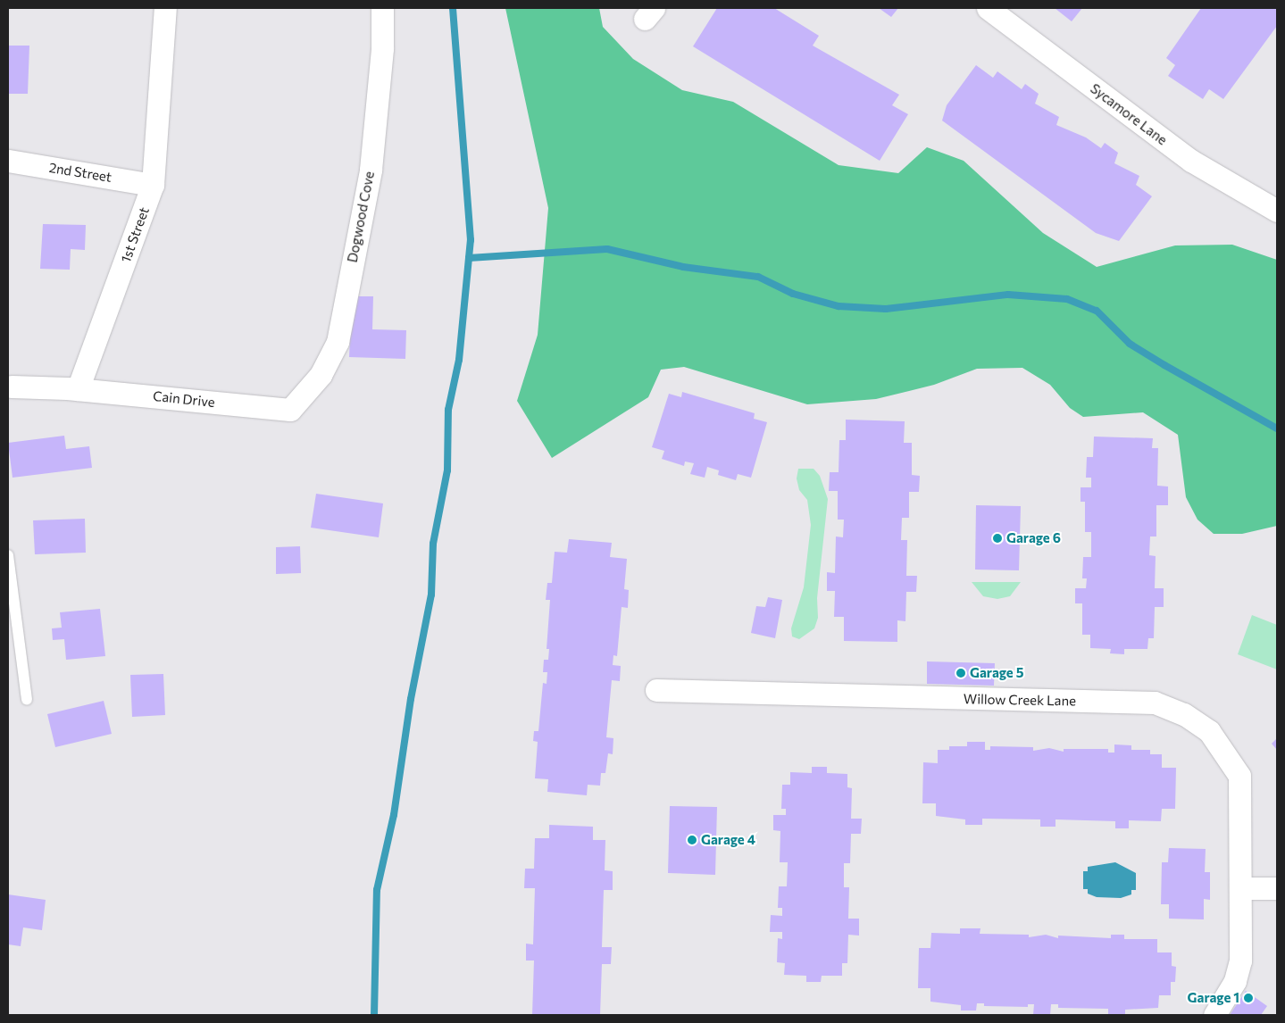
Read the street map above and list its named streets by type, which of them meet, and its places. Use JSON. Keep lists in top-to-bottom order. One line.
{"streets":{"street":["Sycamore Lane","2nd Street","Dogwood Cove","1st Street","Cain Drive","Willow Creek Lane"]},"crossings":[["2nd Street","1st Street"],["Dogwood Cove","Cain Drive"],["1st Street","Cain Drive"]],"places":["Garage 6","Garage 5","Garage 4","Garage 1"]}
